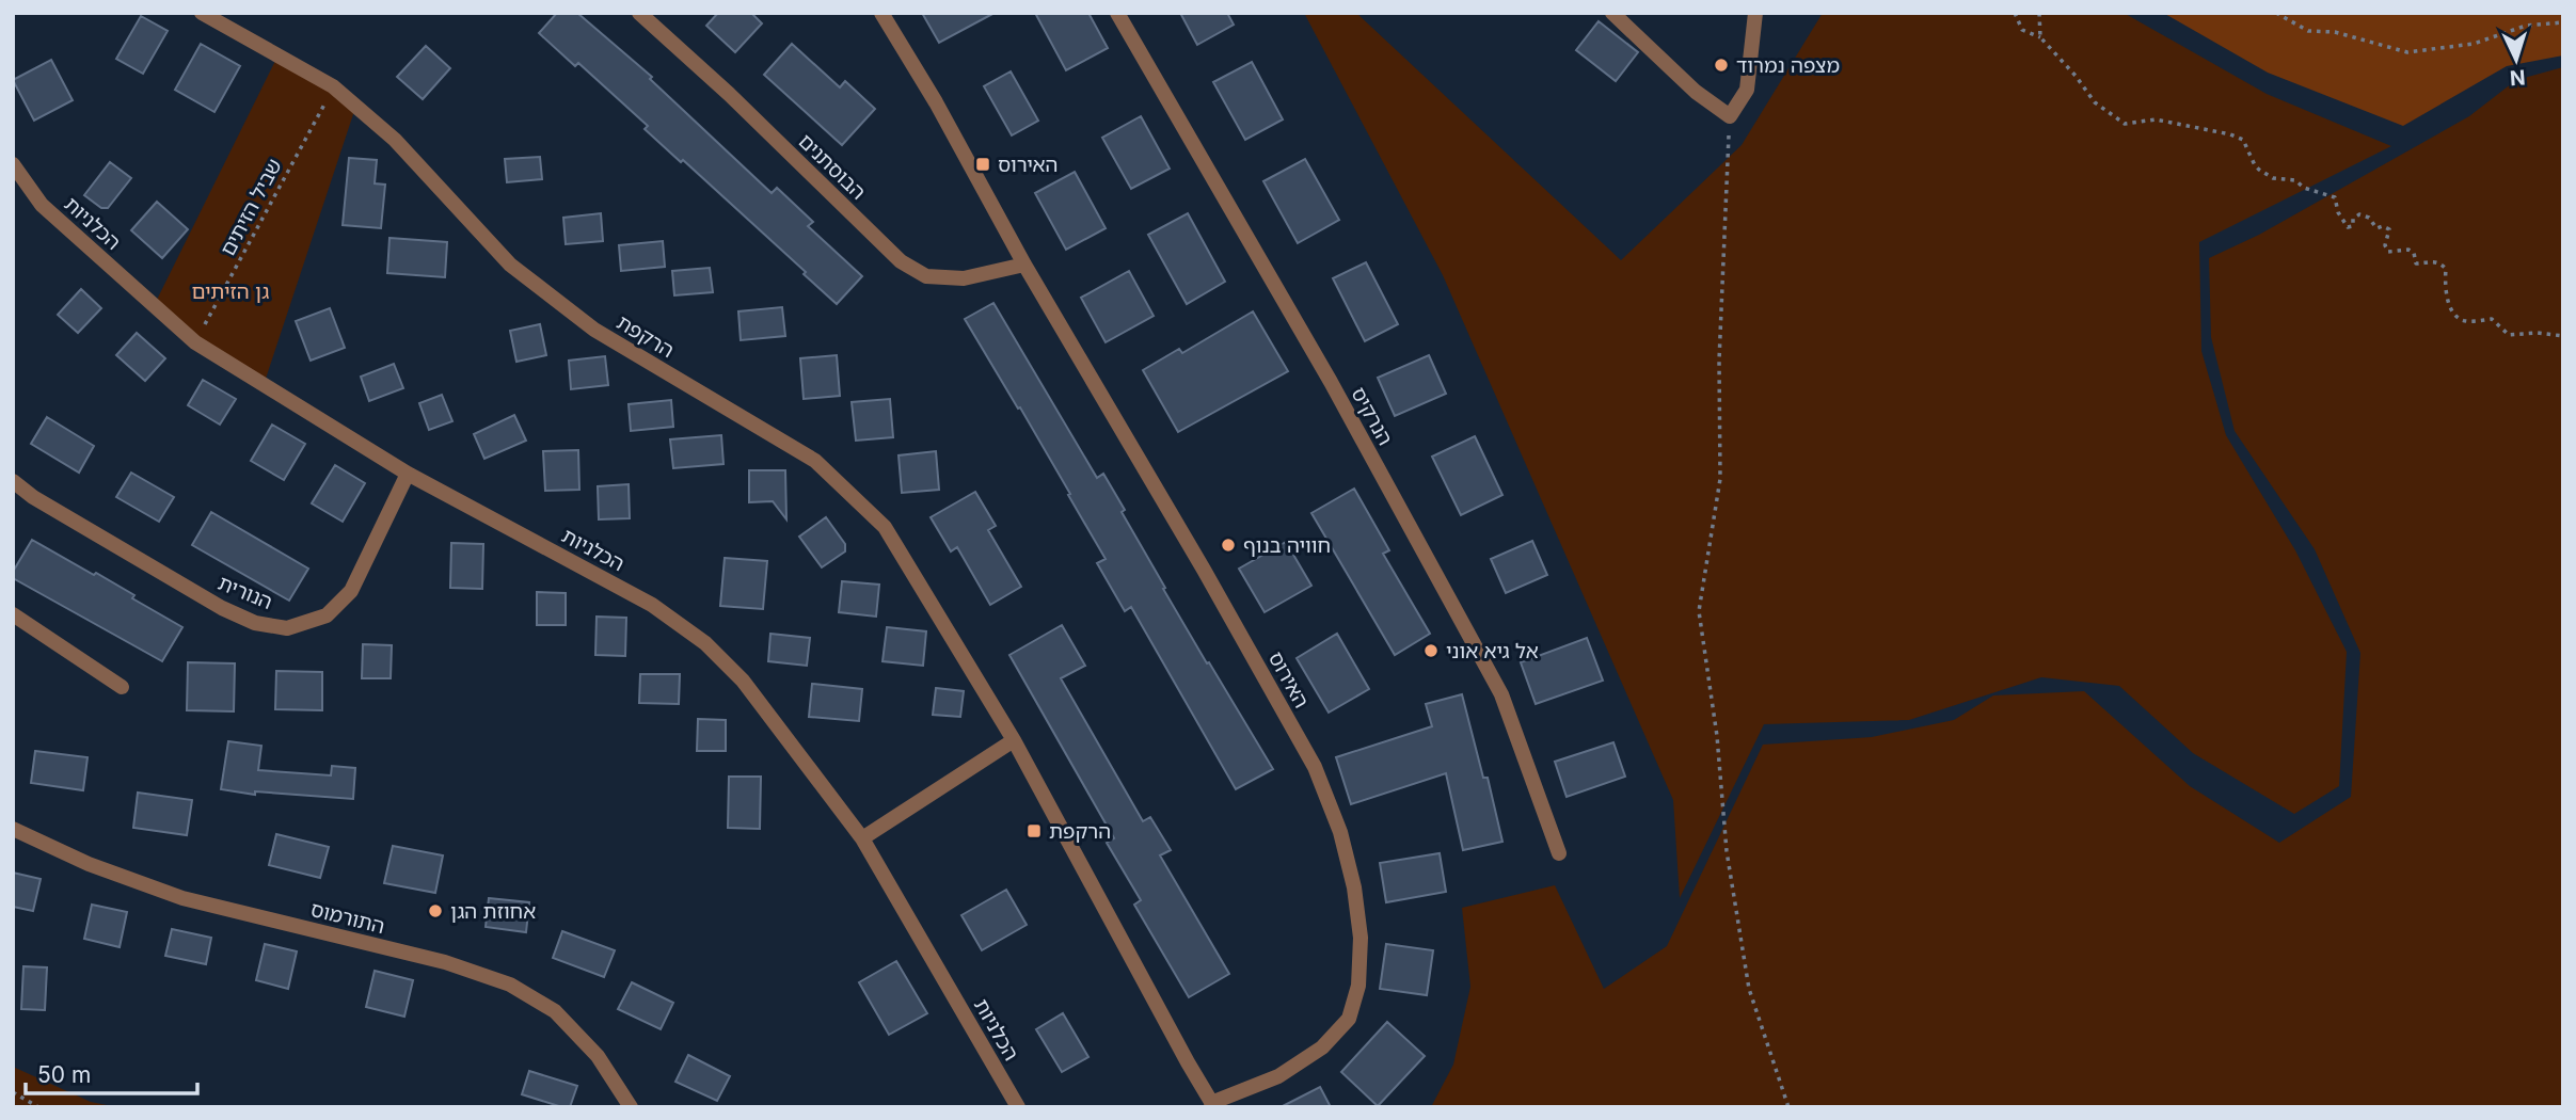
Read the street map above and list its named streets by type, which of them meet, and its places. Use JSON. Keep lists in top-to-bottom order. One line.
{"streets":{"street":["הבוסתנים","הכלניות","הרקפת","הנרקיס","הנורית","האירוס","התורמוס"],"path":["שביל הזיתים"]},"crossings":[["הבוסתנים","האירוס"],["שביל הזיתים","הכלניות"],["שביל הזיתים","הרקפת"],["הכלניות","הנורית"],["הרקפת","האירוס"]],"parks":["גן הזיתים"],"places":{"other":["מצפה נמרוד","חוויה בנוף","אל גיא אוני","אחוזת הגן"],"transit":["האירוס","הרקפת"]},"scale_bar":"50 m","north":"bottom"}
